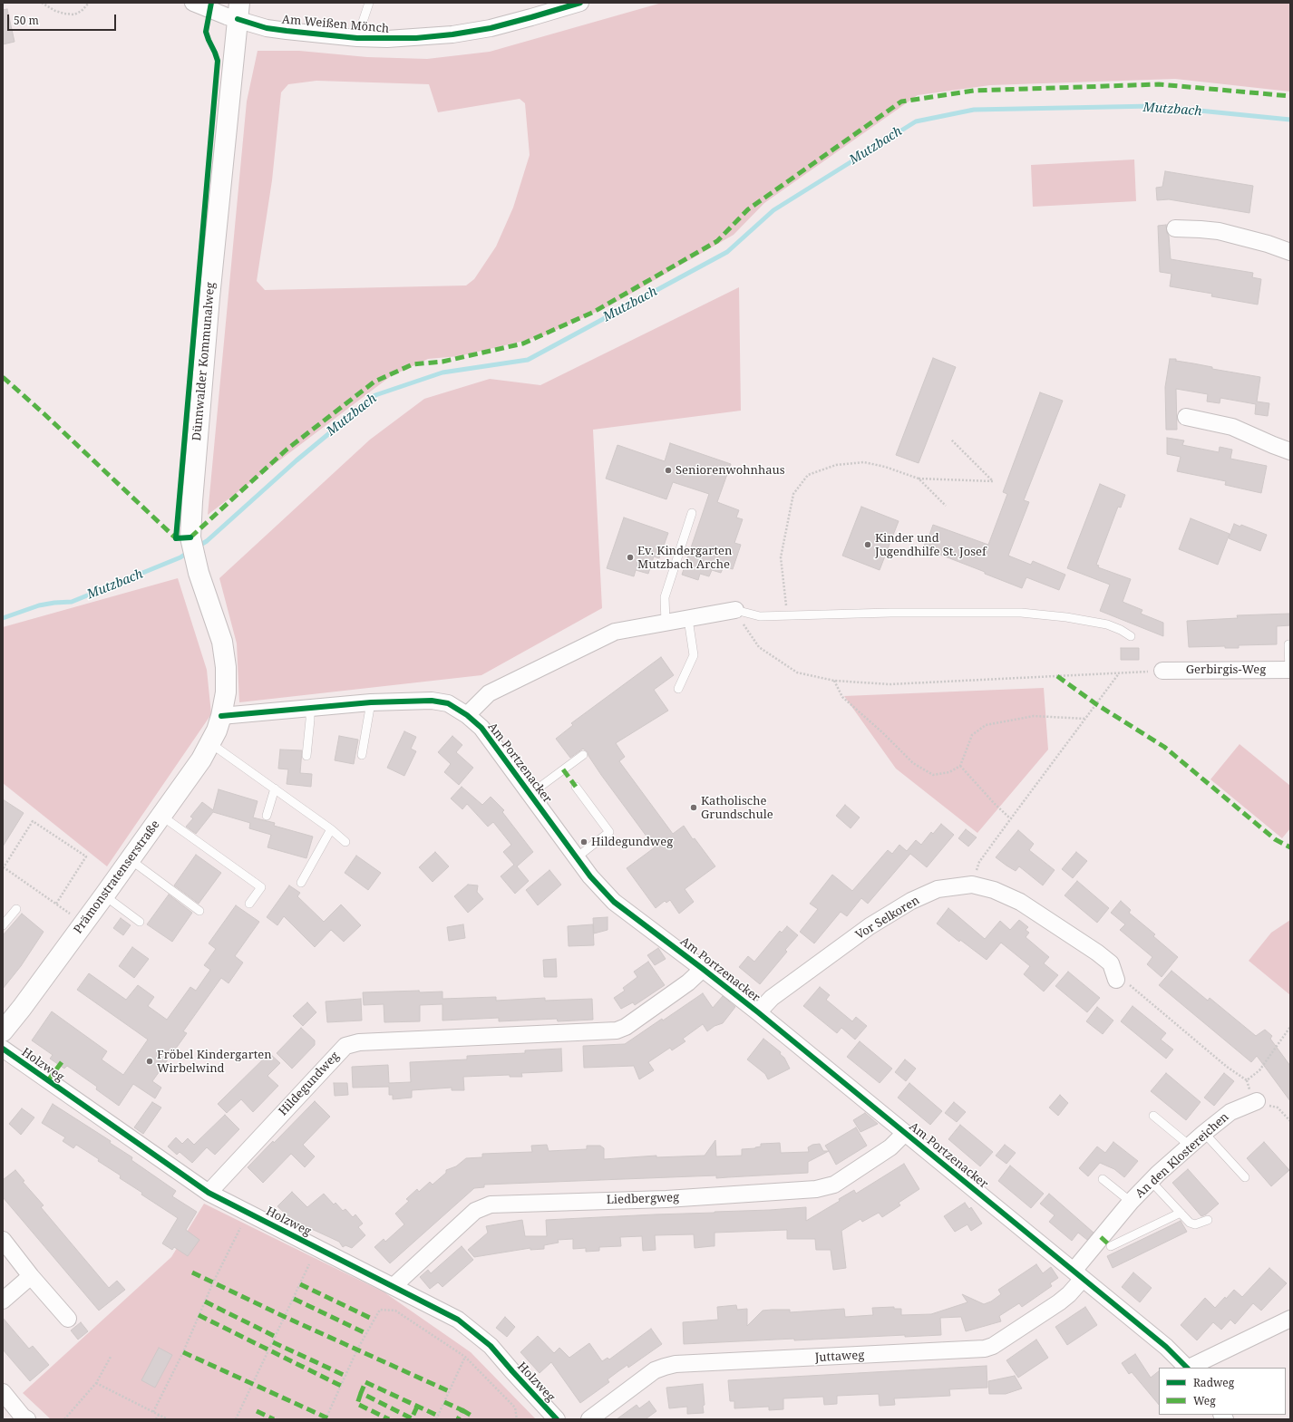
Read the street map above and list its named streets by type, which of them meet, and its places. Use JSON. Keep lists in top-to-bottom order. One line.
{"streets":{"main road":["Dünnwalder Kommunalweg","Prämonstratenserstraße"],"street":["Am Weißen Mönch","Gerbirgis-Weg","Am Portzenacker","Vor Selkoren","Holzweg","Hildegundweg","An den Klostereichen","Liedbergweg","Juttaweg"]},"crossings":[["Am Weißen Mönch","Dünnwalder Kommunalweg"],["Dünnwalder Kommunalweg","Am Portzenacker"],["Dünnwalder Kommunalweg","Prämonstratenserstraße"],["Am Portzenacker","Prämonstratenserstraße"],["Am Portzenacker","Vor Selkoren"],["Am Portzenacker","Hildegundweg"],["Am Portzenacker","An den Klostereichen"],["Am Portzenacker","Liedbergweg"],["Am Portzenacker","Juttaweg"],["Holzweg","Hildegundweg"],["Holzweg","Liedbergweg"],["An den Klostereichen","Juttaweg"]],"water":["Mutzbach"],"places":["Seniorenwohnhaus","Kinder und Jugendhilfe St. Josef","Ev. Kindergarten Mutzbach Arche","Katholische Grundschule","Hildegundweg","Fröbel Kindergarten Wirbelwind"],"legend":["Radweg","Weg"],"scale_bar":"50 m"}
